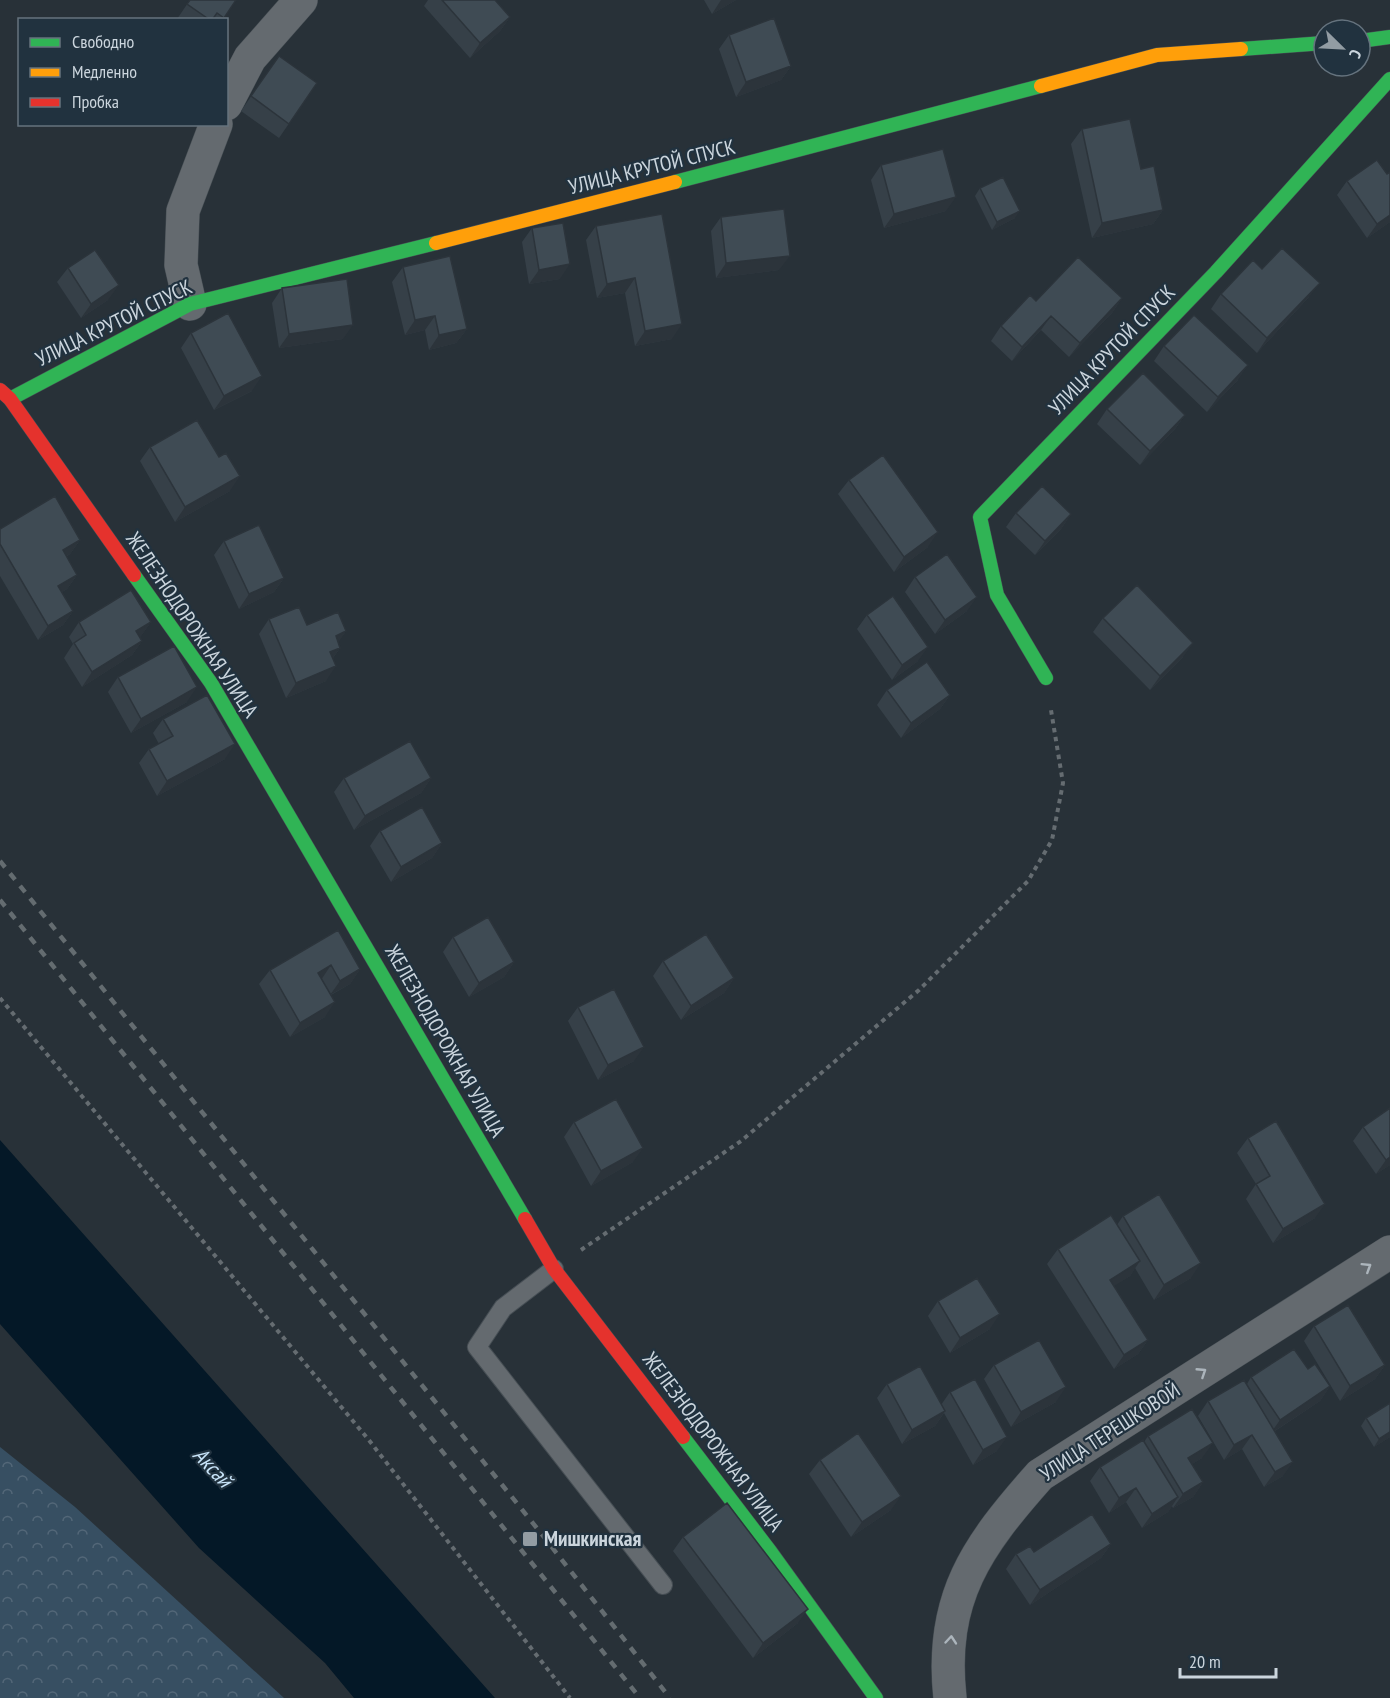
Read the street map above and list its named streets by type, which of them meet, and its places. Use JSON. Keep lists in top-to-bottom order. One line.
{"streets":{"street":["УЛИЦА КРУТОЙ СПУСК","ЖЕЛЕЗНОДОРОЖНАЯ УЛИЦА","УЛИЦА ТЕРЕШКОВОЙ"]},"crossings":[["УЛИЦА КРУТОЙ СПУСК","ЖЕЛЕЗНОДОРОЖНАЯ УЛИЦА"]],"one_way":["УЛИЦА ТЕРЕШКОВОЙ"],"water":["Аксай"],"places":{"transit":["Мишкинская"]},"legend":["Свободно","Медленно","Пробка"],"scale_bar":"20 m","north":"bottom right"}
